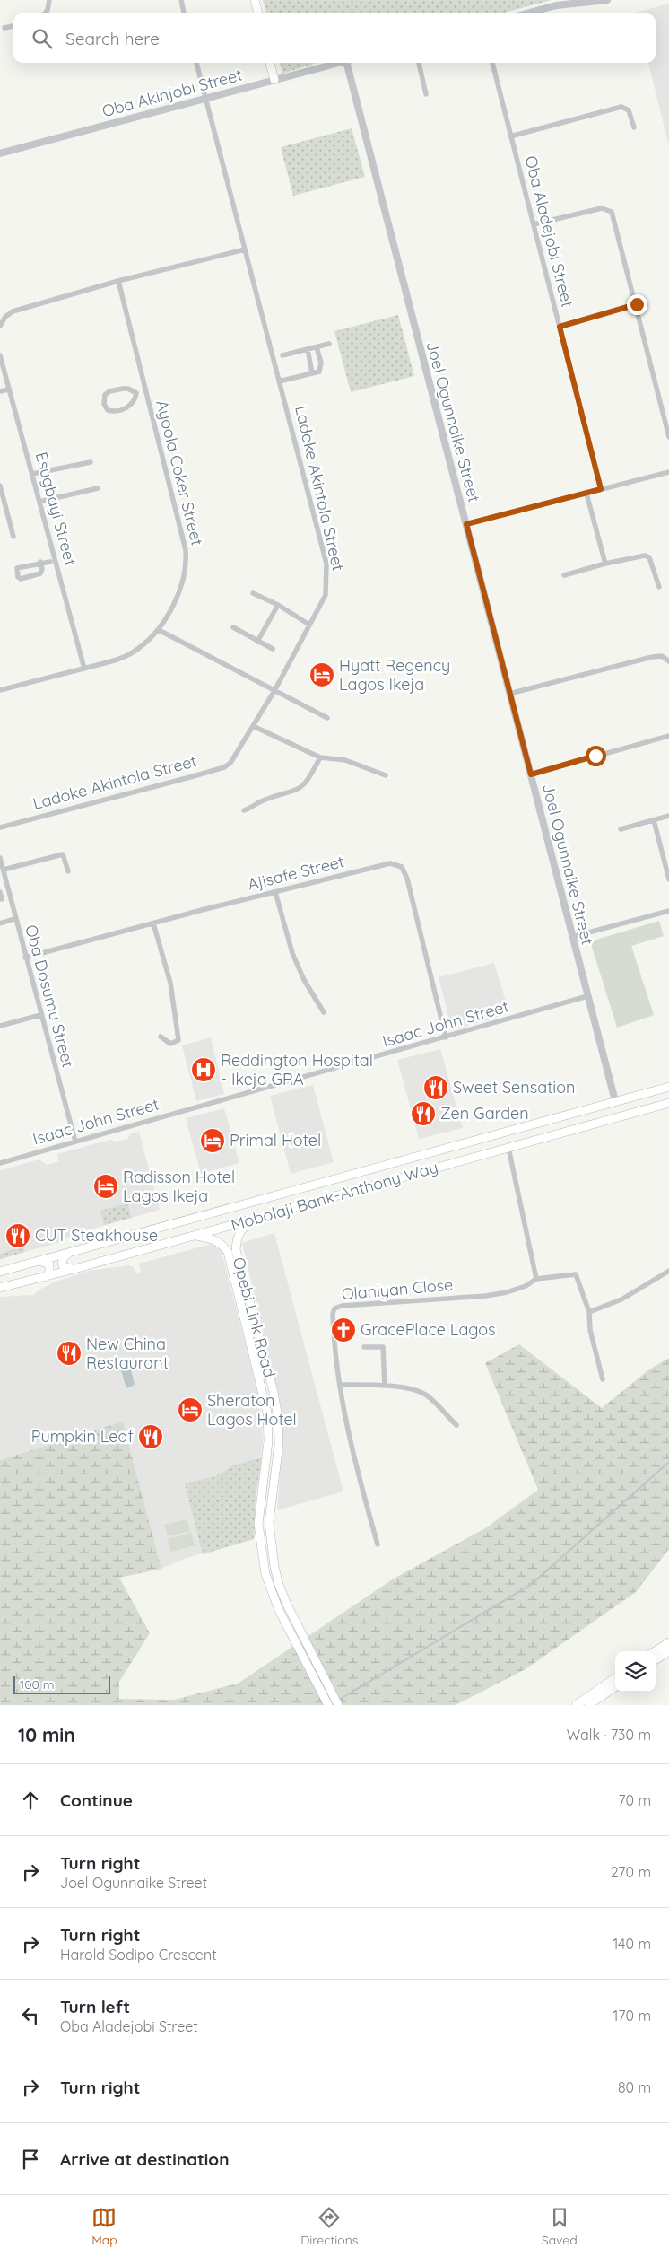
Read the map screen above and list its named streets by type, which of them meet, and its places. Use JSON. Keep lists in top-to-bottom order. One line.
{"streets":{"main road":["Mobolaji Bank-Anthony Way","Opebi Link Road"],"street":["Oba Akinjobi Street","Oba Aladejobi Street","Joel Ogunnaike Street","Ayoola Coker Street","Ladoke Akintola Street","Esugbayi Street","Ajisafe Street","Oba Dosumu Street","Isaac John Street","Olaniyan Close"]},"crossings":[["Oba Akinjobi Street","Ladoke Akintola Street"],["Joel Ogunnaike Street","Isaac John Street"],["Joel Ogunnaike Street","Mobolaji Bank-Anthony Way"],["Ayoola Coker Street","Esugbayi Street"],["Ajisafe Street","Oba Dosumu Street"],["Ajisafe Street","Isaac John Street"],["Oba Dosumu Street","Isaac John Street"],["Mobolaji Bank-Anthony Way","Opebi Link Road"]],"places":{"hotel":["Hyatt Regency Lagos Ikeja","Primal Hotel","Radisson Hotel Lagos Ikeja","Sheraton Lagos Hotel"],"hospital":["Reddington Hospital - Ikeja GRA"],"restaurant":["Sweet Sensation","Zen Garden","CUT Steakhouse","New China Restaurant","Pumpkin Leaf"],"church":["GracePlace Lagos"]},"scale_bar":"100 m","page":{"search":"Search here","scale":"100 m","heading":["10 min","Walk · 730 m"],"list":[["Continue","70 m"],["Turn right","Joel Ogunnaike Street","270 m"],["Turn right","Harold Sodipo Crescent","140 m"],["Turn left","Oba Aladejobi Street","170 m"],["Turn right","80 m"],"Arrive at destination"],"nav":["Map","Directions","Saved"]}}
